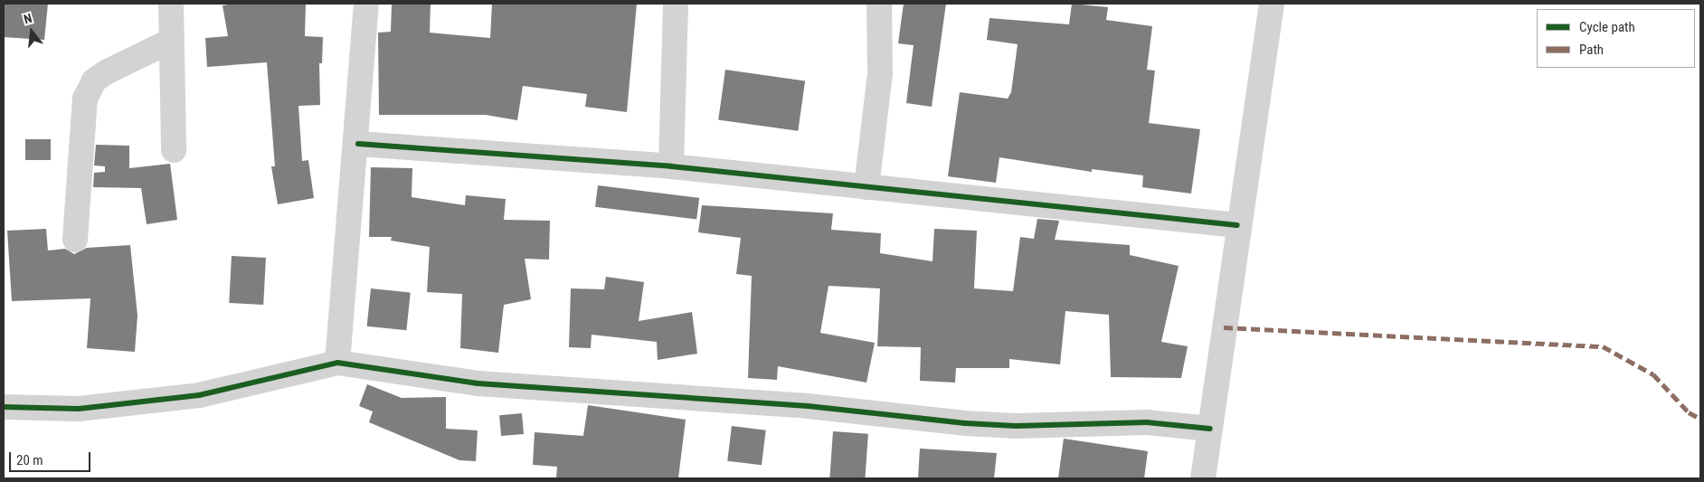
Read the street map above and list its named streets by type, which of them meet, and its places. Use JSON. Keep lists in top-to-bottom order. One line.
{"legend":["Cycle path","Path"],"scale_bar":"20 m","north":"top"}
